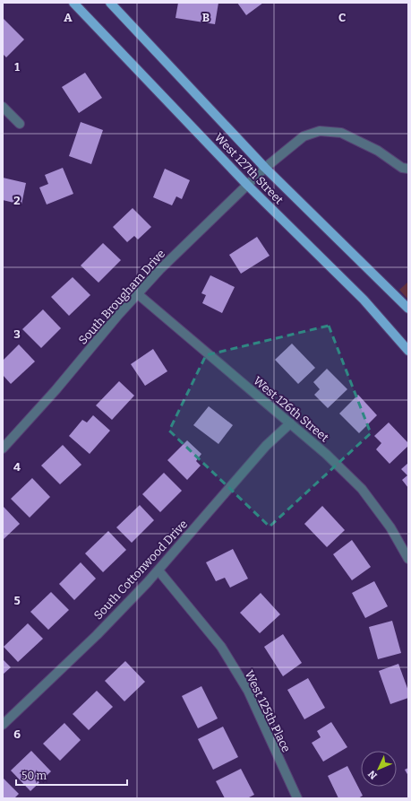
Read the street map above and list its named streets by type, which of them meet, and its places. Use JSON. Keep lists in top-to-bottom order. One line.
{"streets":{"main road":["West 127th Street"],"street":["South Brougham Drive","West 126th Street","South Cottonwood Drive","West 125th Place"]},"crossings":[["West 127th Street","South Brougham Drive"],["South Brougham Drive","West 126th Street"],["West 126th Street","South Cottonwood Drive"],["South Cottonwood Drive","West 125th Place"]],"scale_bar":"50 m","north":"bottom left","grid":{"columns":["A","B","C"],"rows":["1","2","3","4","5","6"]}}
